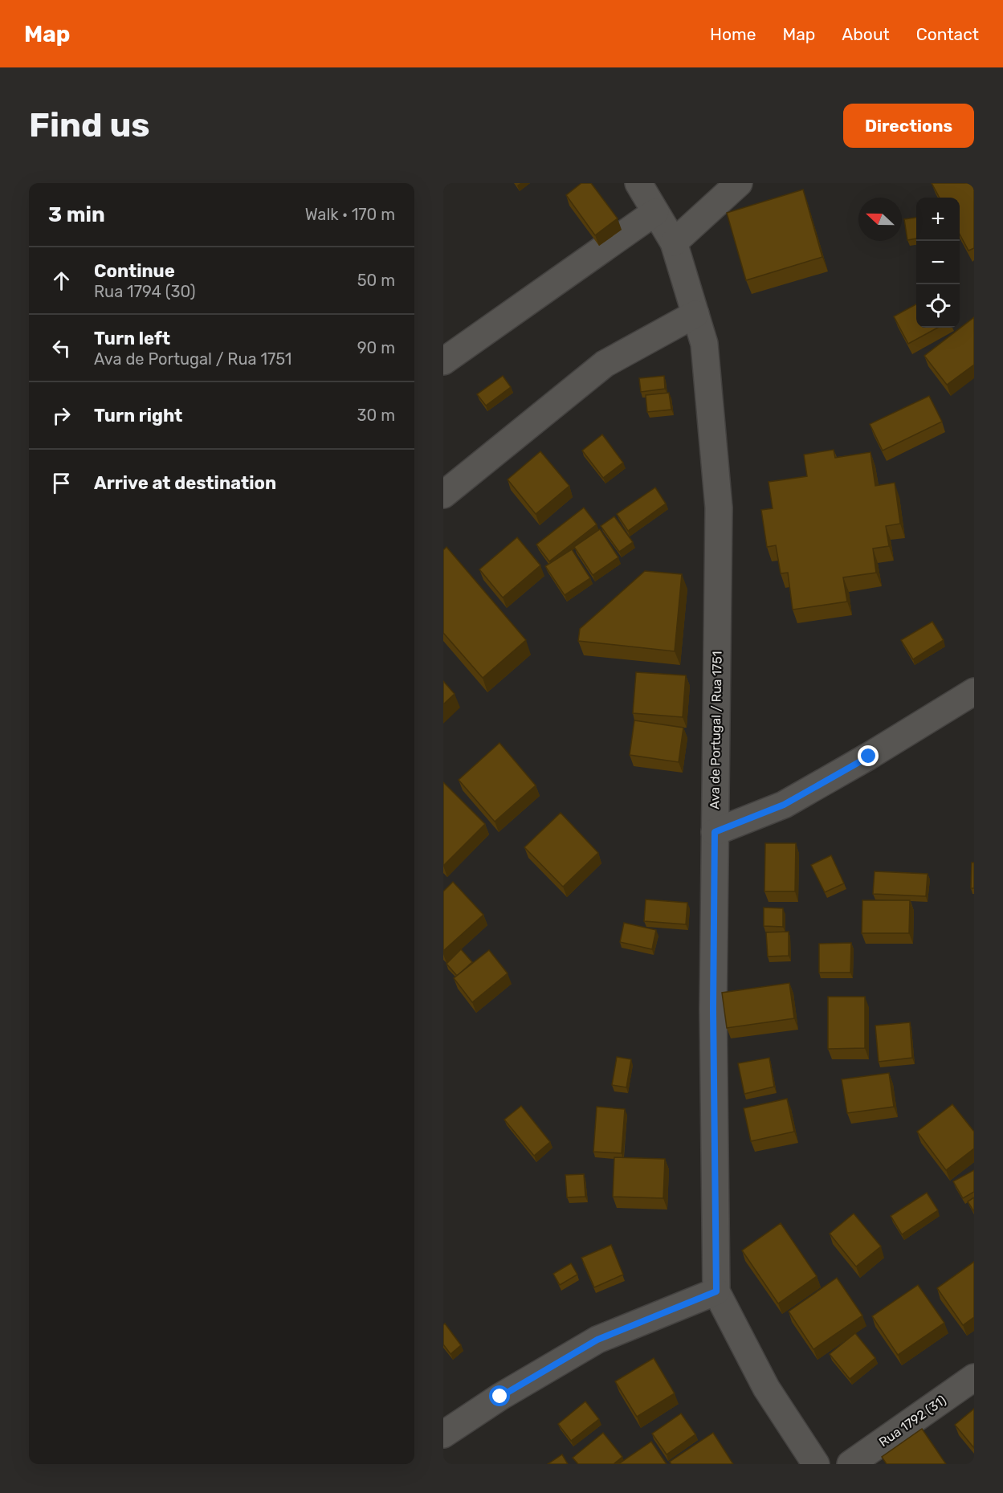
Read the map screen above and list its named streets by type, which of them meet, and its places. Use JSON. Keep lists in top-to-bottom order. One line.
{"streets":{"street":["Ava de Portugal / Rua 1751","Rua 1792 (31)"]},"north":"left","page":{"header":"Map","nav":["Home","Map","About","Contact"],"buttons":"Directions","title":"Find us","heading":["3 min","Walk · 170 m"],"map_buttons":["+","−"],"list":[["Continue","Rua 1794 (30)","50 m"],["Turn left","Ava de Portugal / Rua 1751","90 m"],["Turn right","30 m"],"Arrive at destination"]}}
